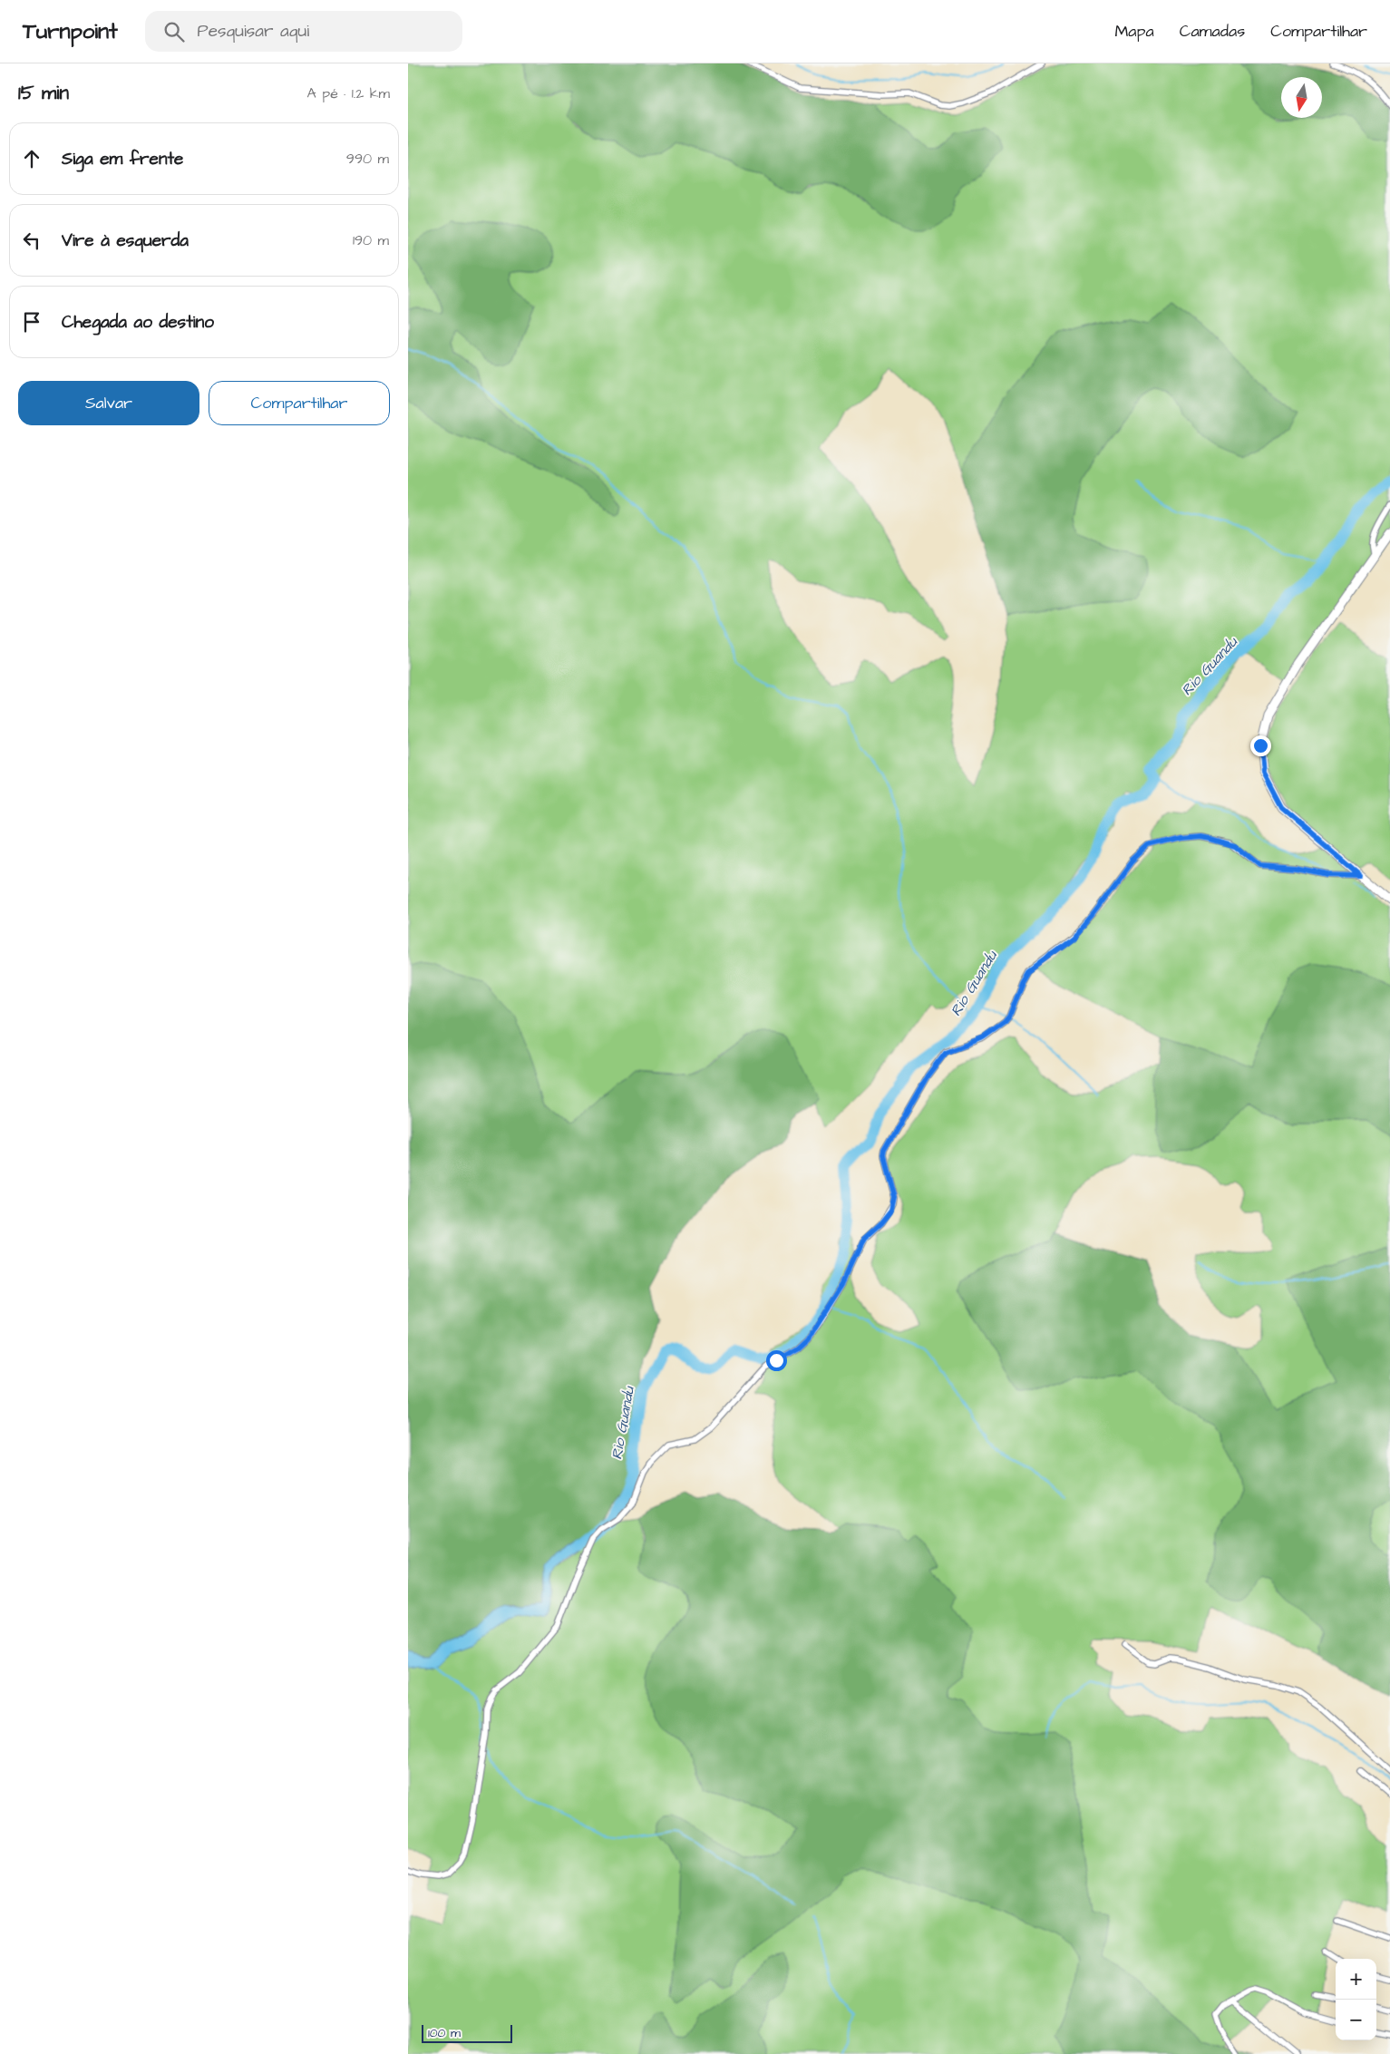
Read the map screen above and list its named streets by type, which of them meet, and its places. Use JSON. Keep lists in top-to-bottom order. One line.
{"water":["Rio Guandu"],"scale_bar":"100 m","north":"bottom","page":{"header":"Turnpoint","search":"Pesquisar aqui","nav":["Mapa","Camadas","Compartilhar"],"heading":["15 min","A pé · 1.2 km"],"list":[["Siga em frente","990 m"],["Vire à esquerda","190 m"],"Chegada ao destino"],"buttons":["Salvar","Compartilhar"],"map_buttons":["+","−"],"scale":"100 m"}}
